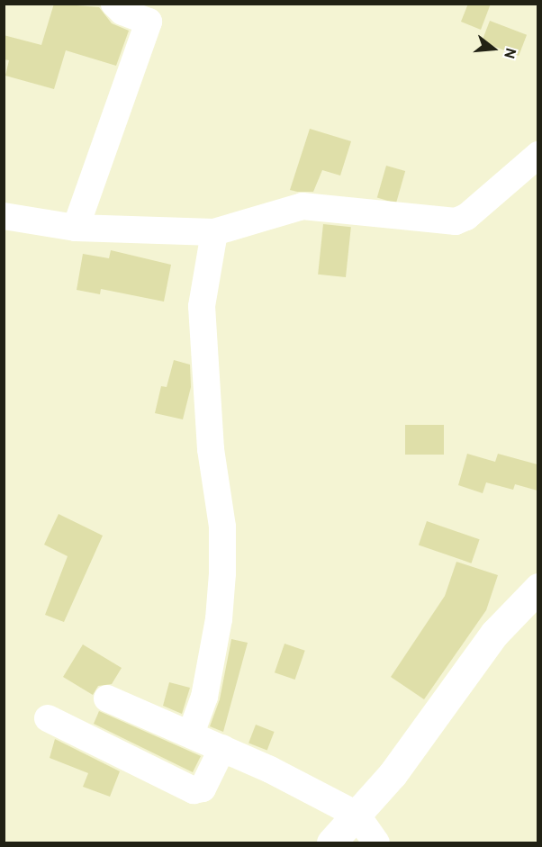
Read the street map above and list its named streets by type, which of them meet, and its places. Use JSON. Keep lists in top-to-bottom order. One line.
{"north":"right"}
